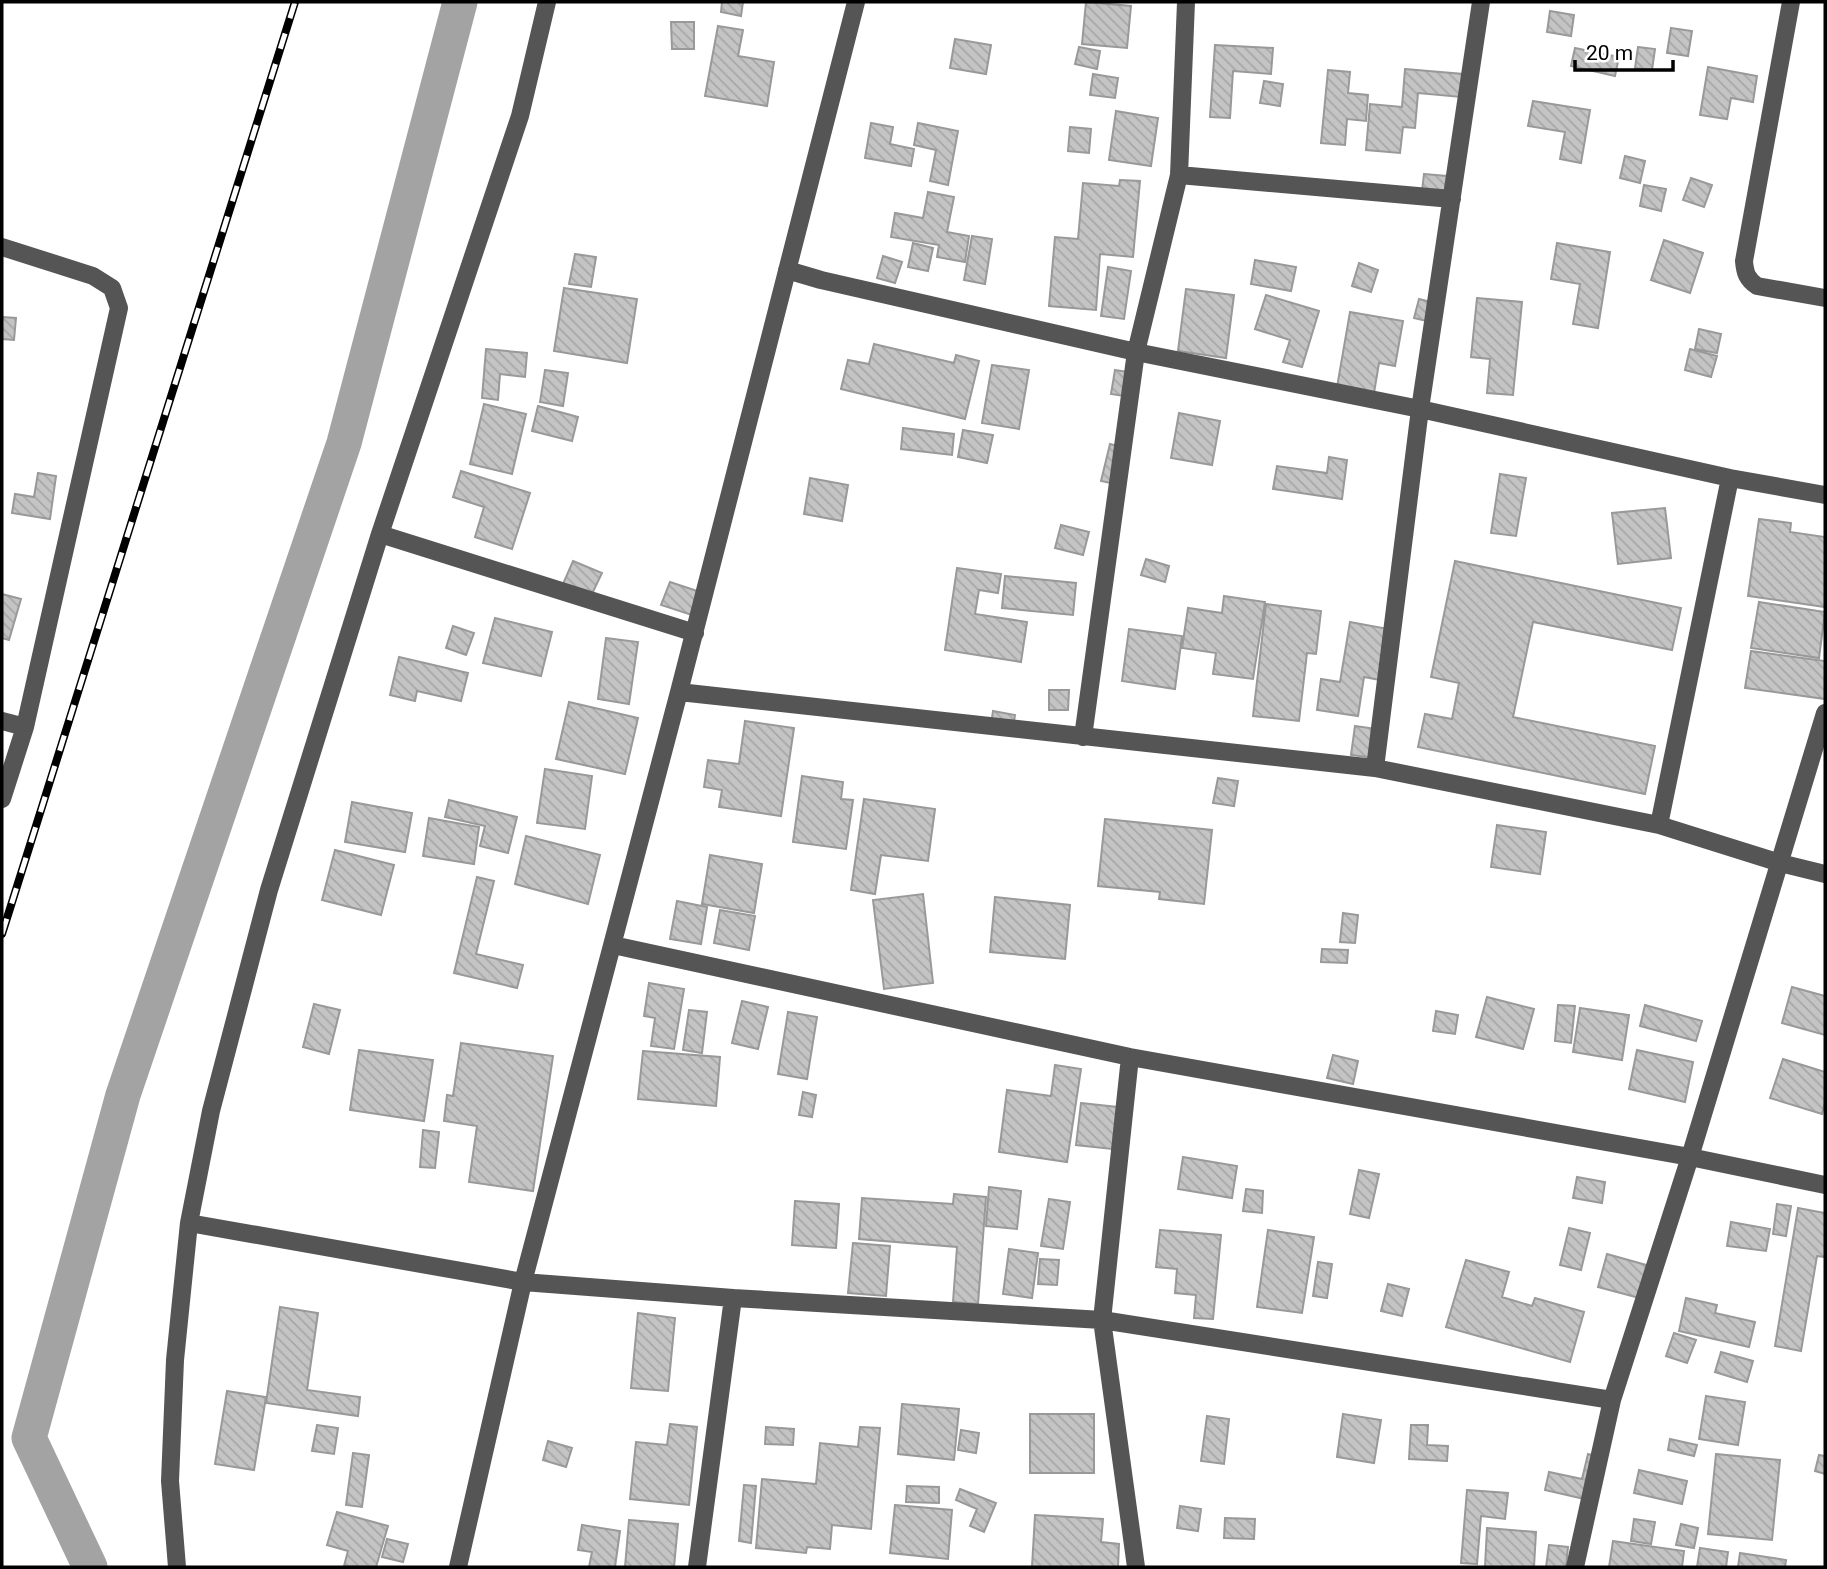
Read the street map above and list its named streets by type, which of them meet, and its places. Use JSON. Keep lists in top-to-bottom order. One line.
{"scale_bar":"20 m"}
